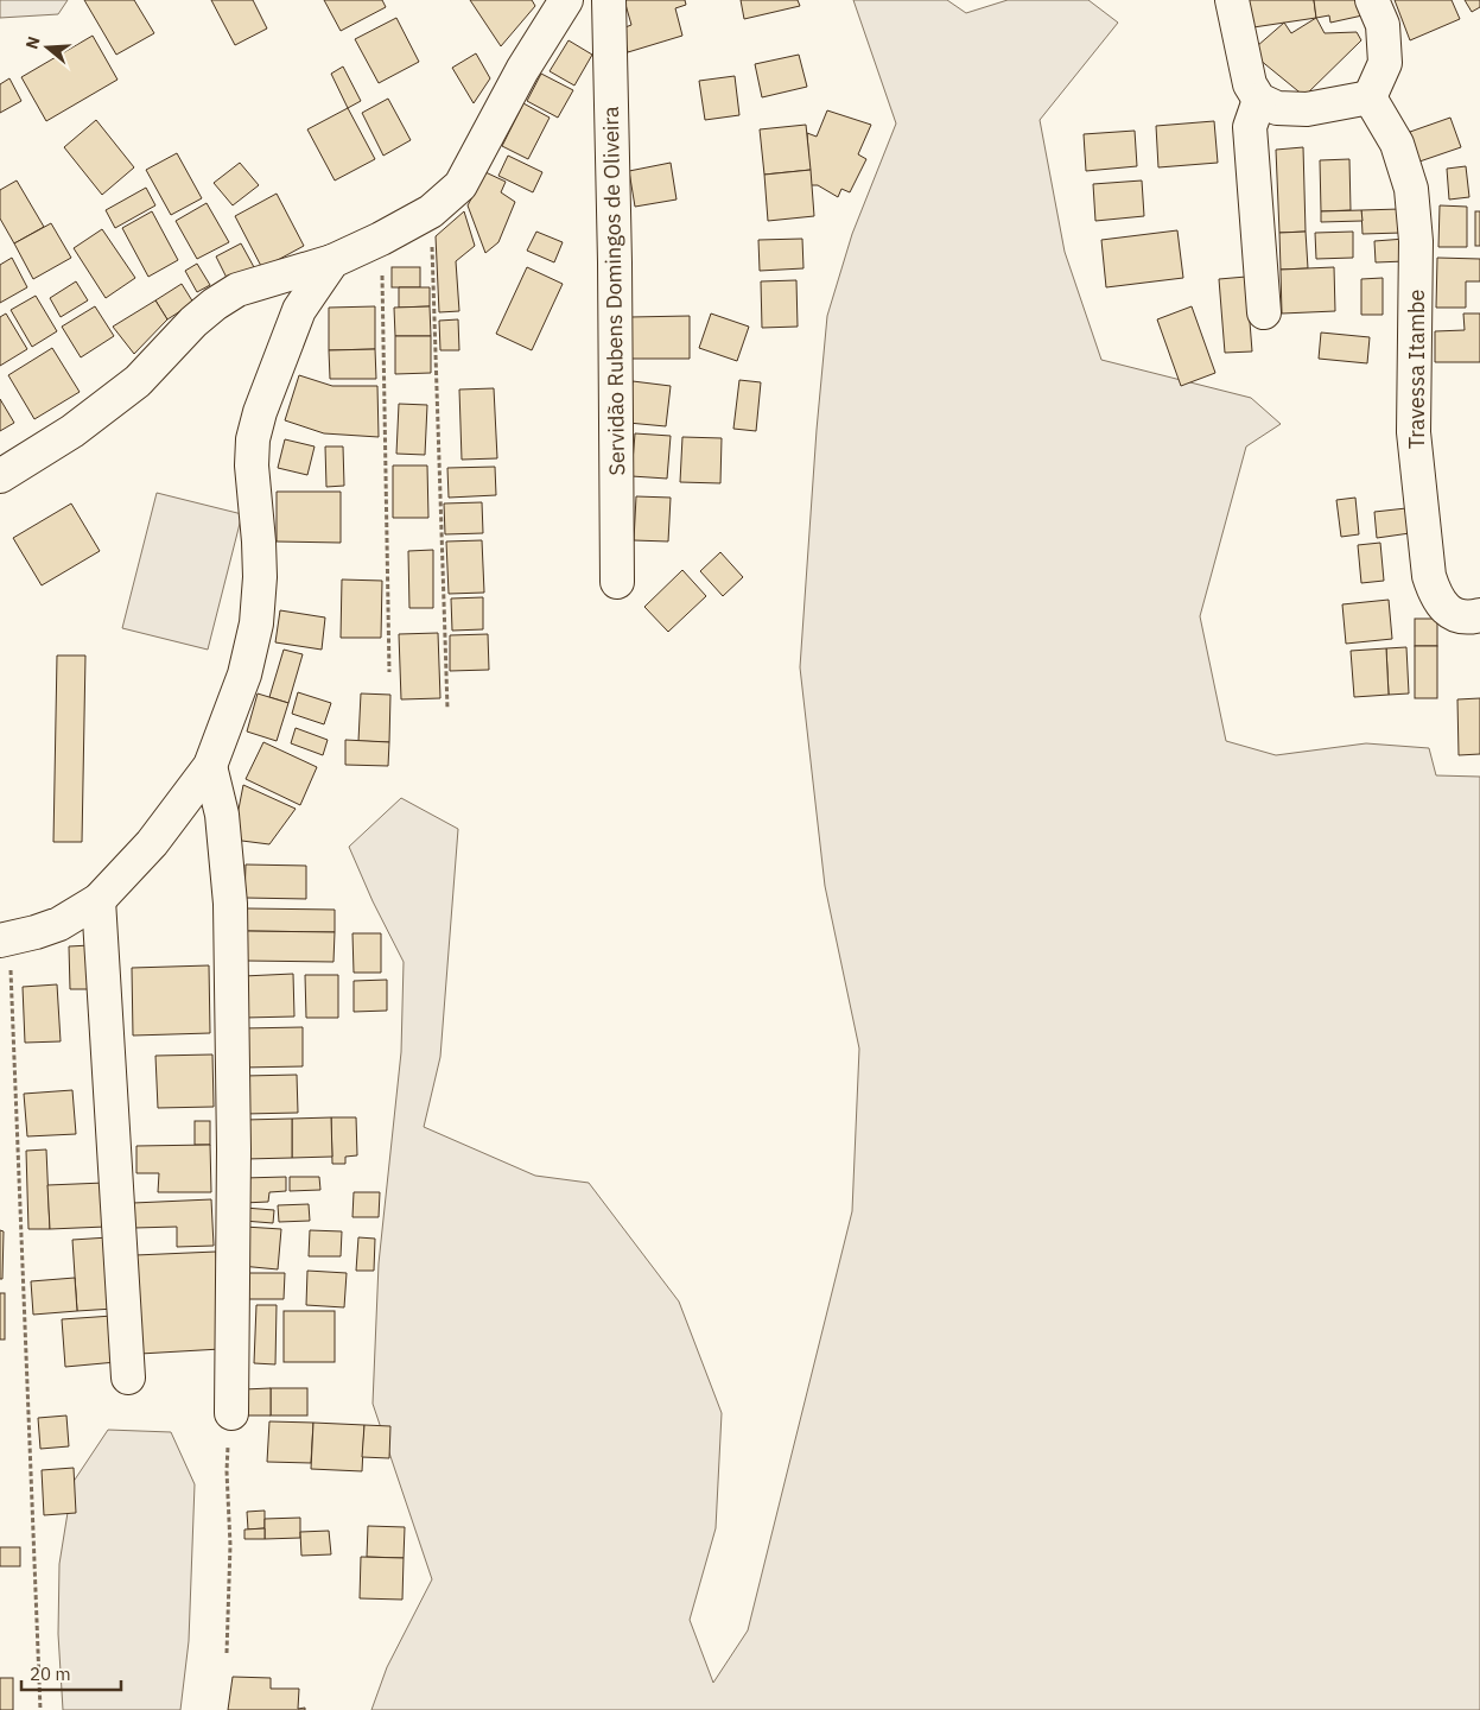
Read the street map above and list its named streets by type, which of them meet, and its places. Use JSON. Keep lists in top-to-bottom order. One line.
{"streets":{"street":["Servidão Rubens Domingos de Oliveira","Travessa Itambe"]},"scale_bar":"20 m","north":"left"}
